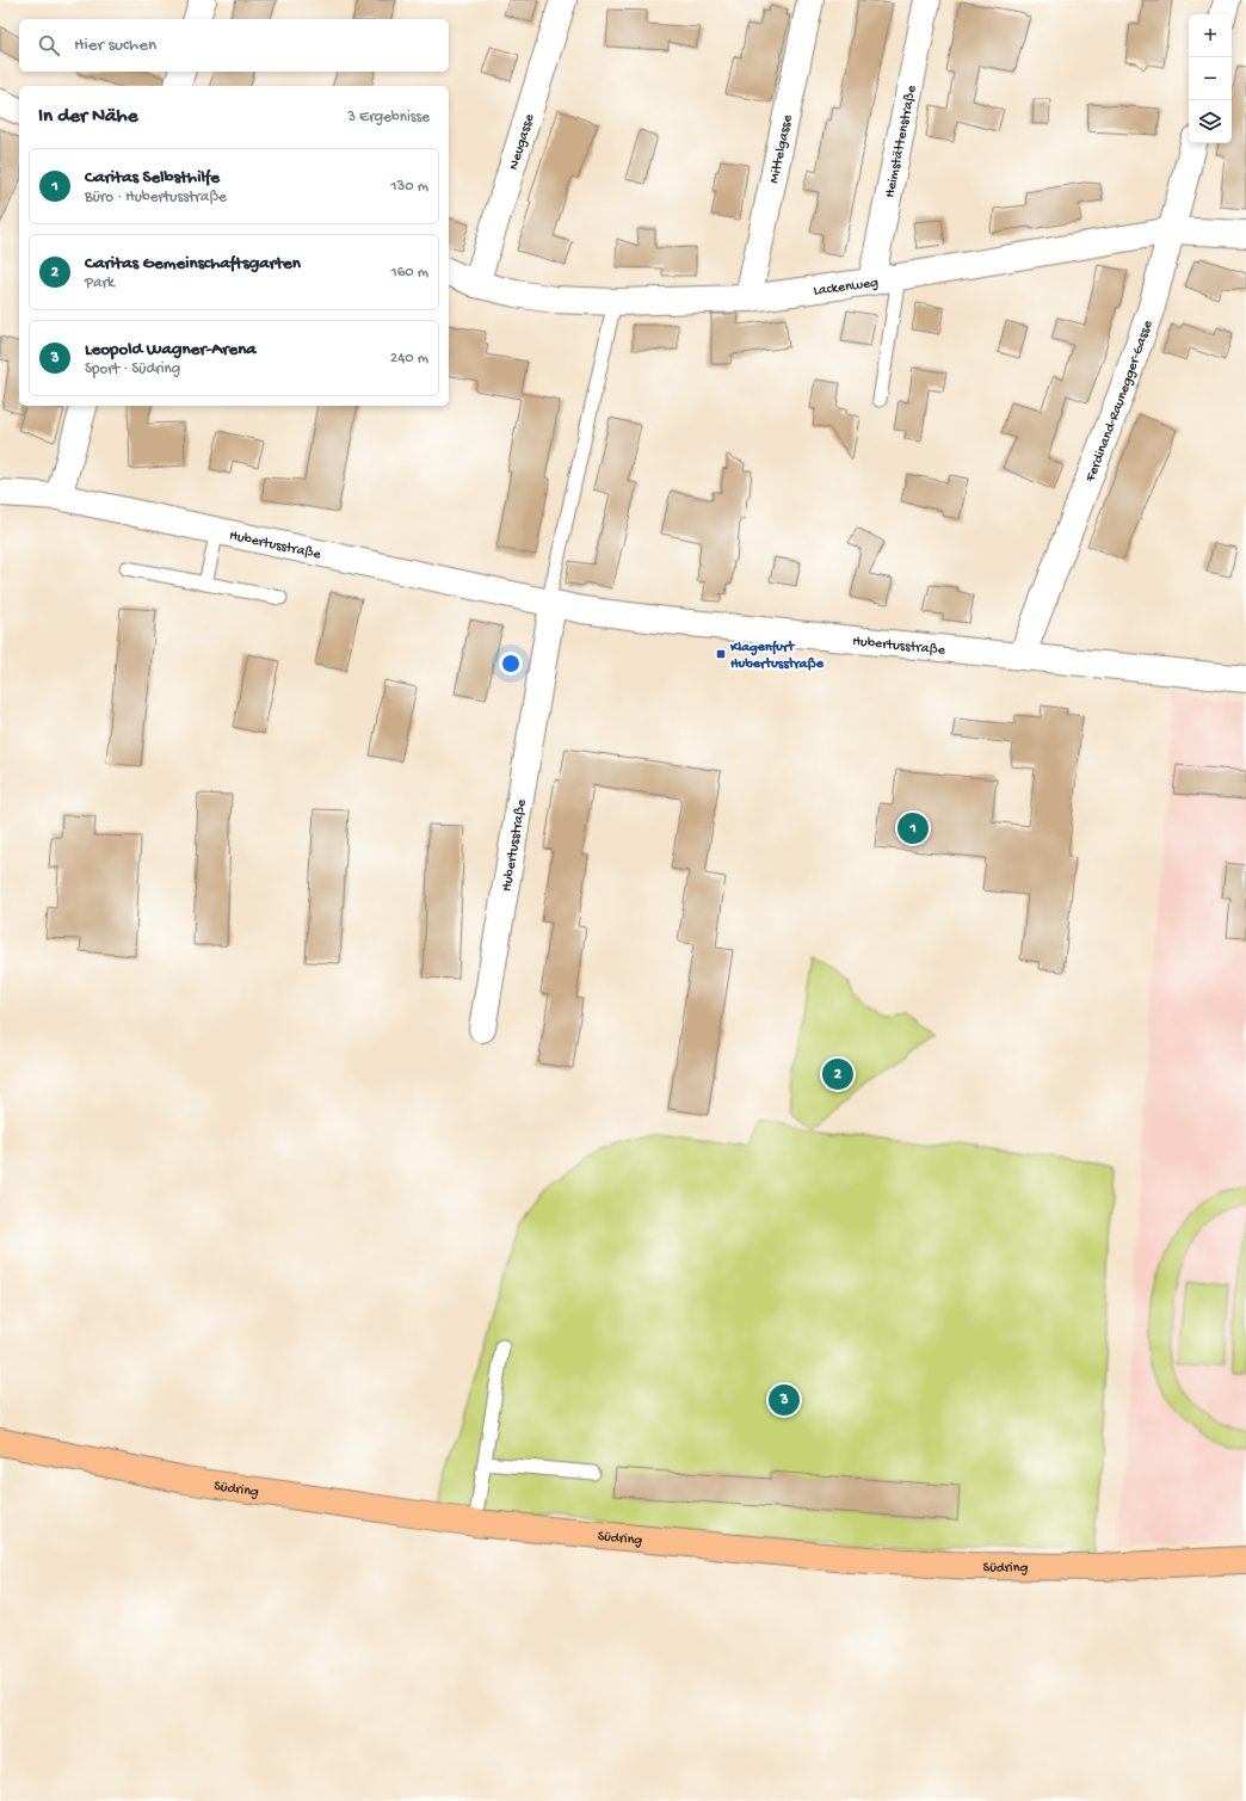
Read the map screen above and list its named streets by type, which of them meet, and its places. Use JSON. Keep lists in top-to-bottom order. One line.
{"streets":{"main road":["Südring"],"street":["Heimstättenstraße","Neugasse","Mittelgasse","Lackenweg","Ferdinand-Raunegger-Gasse","Hubertusstraße"]},"crossings":[["Heimstättenstraße","Lackenweg"],["Neugasse","Lackenweg"],["Mittelgasse","Lackenweg"],["Lackenweg","Ferdinand-Raunegger-Gasse"],["Lackenweg","Hubertusstraße"],["Ferdinand-Raunegger-Gasse","Hubertusstraße"]],"places":{"transit":["Klagenfurt Hubertusstraße"]},"page":{"map_buttons":["+","−"],"search":"Hier suchen","heading":["In der Nähe","3 Ergebnisse"],"list":[{"mark":"1","name":"Caritas Selbsthilfe","note":"Büro · Hubertusstraße","value":"130 m"},{"mark":"2","name":"Caritas Gemeinschaftsgarten","note":"Park","value":"160 m"},{"mark":"3","name":"Leopold Wagner-Arena","note":"Sport · Südring","value":"240 m"}],"pins":["1","2","3"]}}
